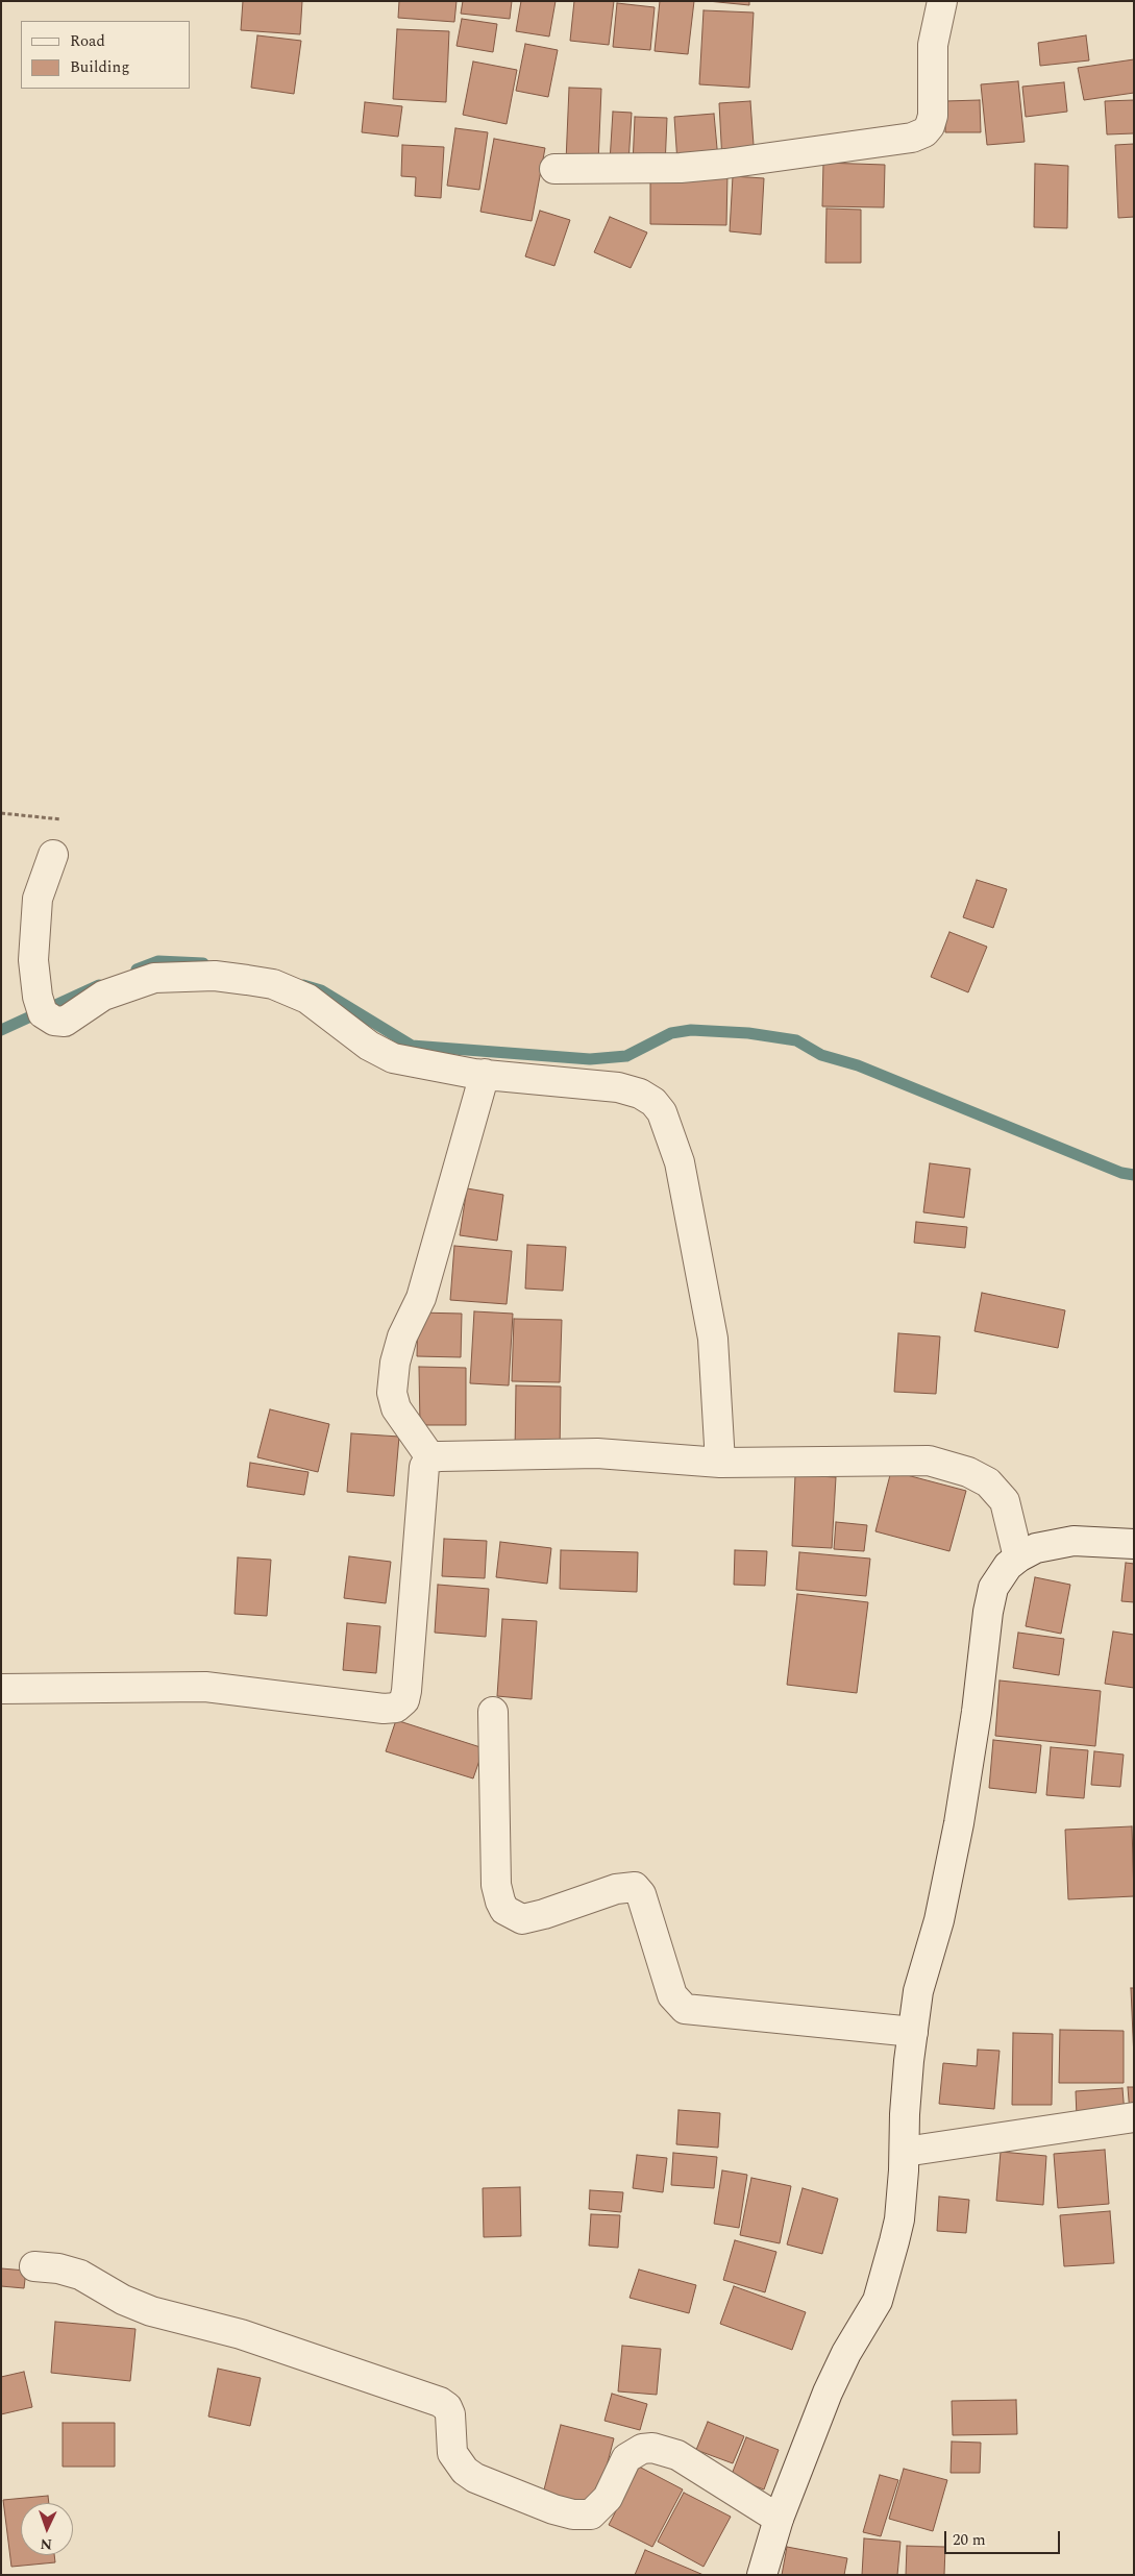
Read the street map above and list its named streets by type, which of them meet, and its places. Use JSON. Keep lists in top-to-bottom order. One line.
{"legend":["Road","Building"],"scale_bar":"20 m","north":"bottom"}
